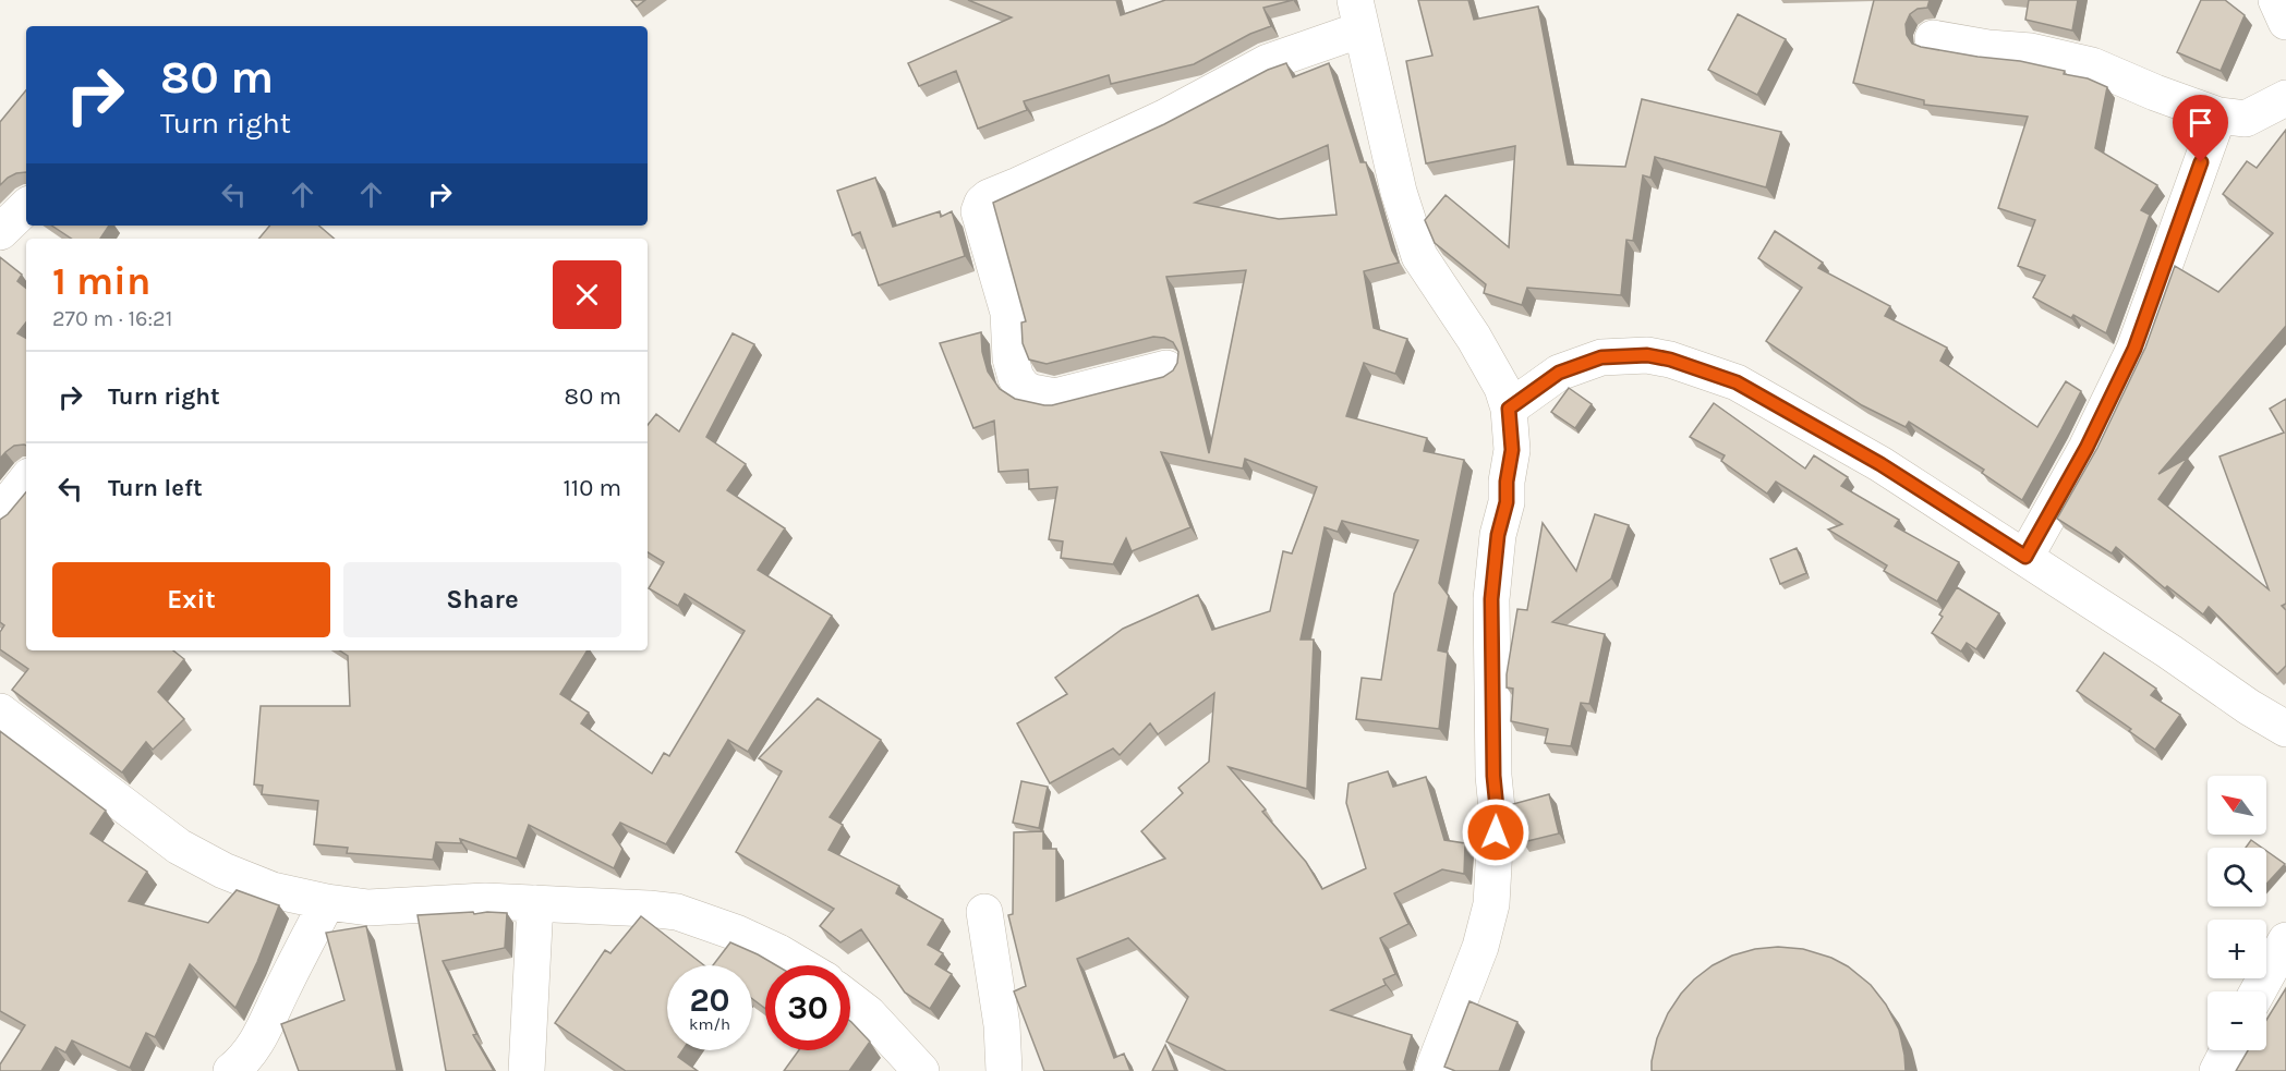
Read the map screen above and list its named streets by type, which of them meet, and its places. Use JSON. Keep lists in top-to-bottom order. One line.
{"north":"top left","page":{"turn":["80 m","Turn right"],"heading":["1 min","270 m · 16:21"],"list":[{"name":"Turn right","value":"80 m"},{"name":"Turn left","value":"110 m"}],"buttons":["Exit","Share"],"map_buttons":["+","−"],"speed":"20 km/h","limit":"30"}}
